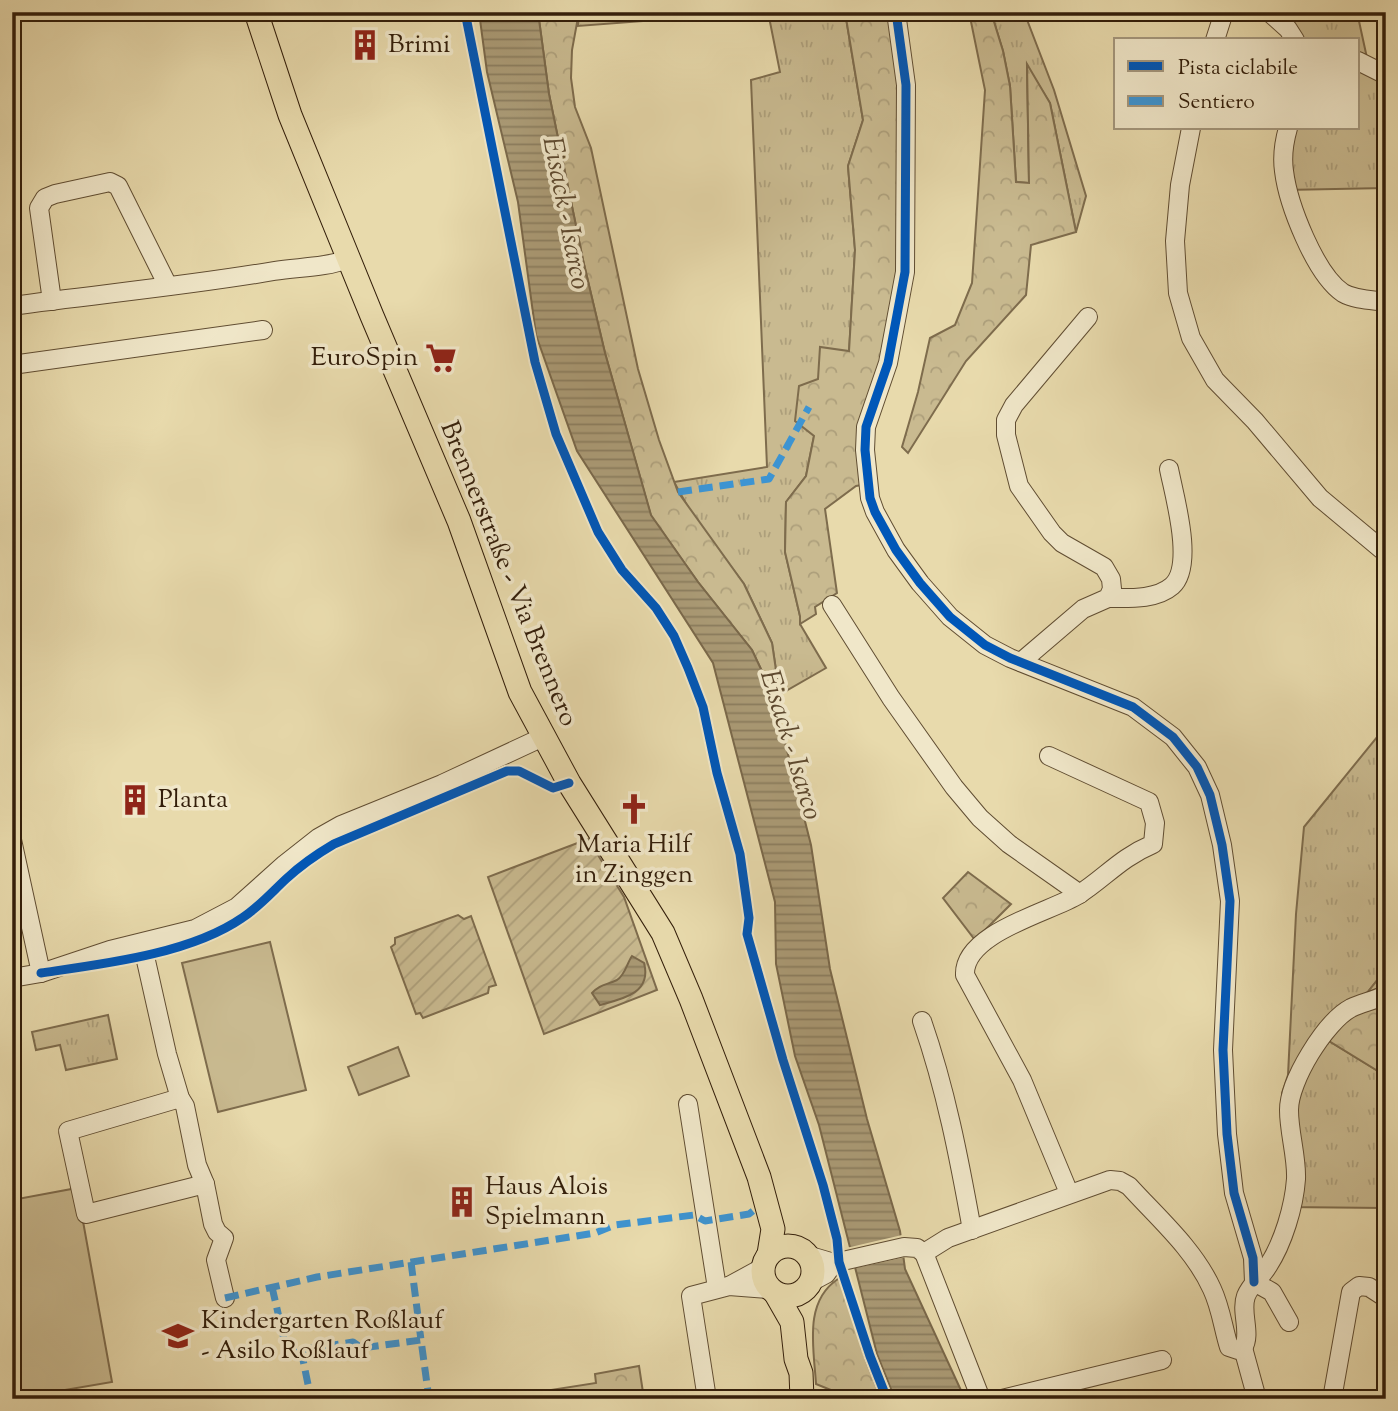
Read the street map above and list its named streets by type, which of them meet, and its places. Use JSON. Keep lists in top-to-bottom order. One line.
{"streets":{"main road":["Brennerstraße - Via Brennero"]},"water":["Eisack - Isarco"],"places":{"building":["Brimi","Planta","Haus Alois Spielmann"],"supermarket":["EuroSpin"],"church":["Maria Hilf in Zinggen"],"school or university":["Kindergarten Roßlauf - Asilo Roßlauf"]},"legend":["Pista ciclabile","Sentiero"]}
